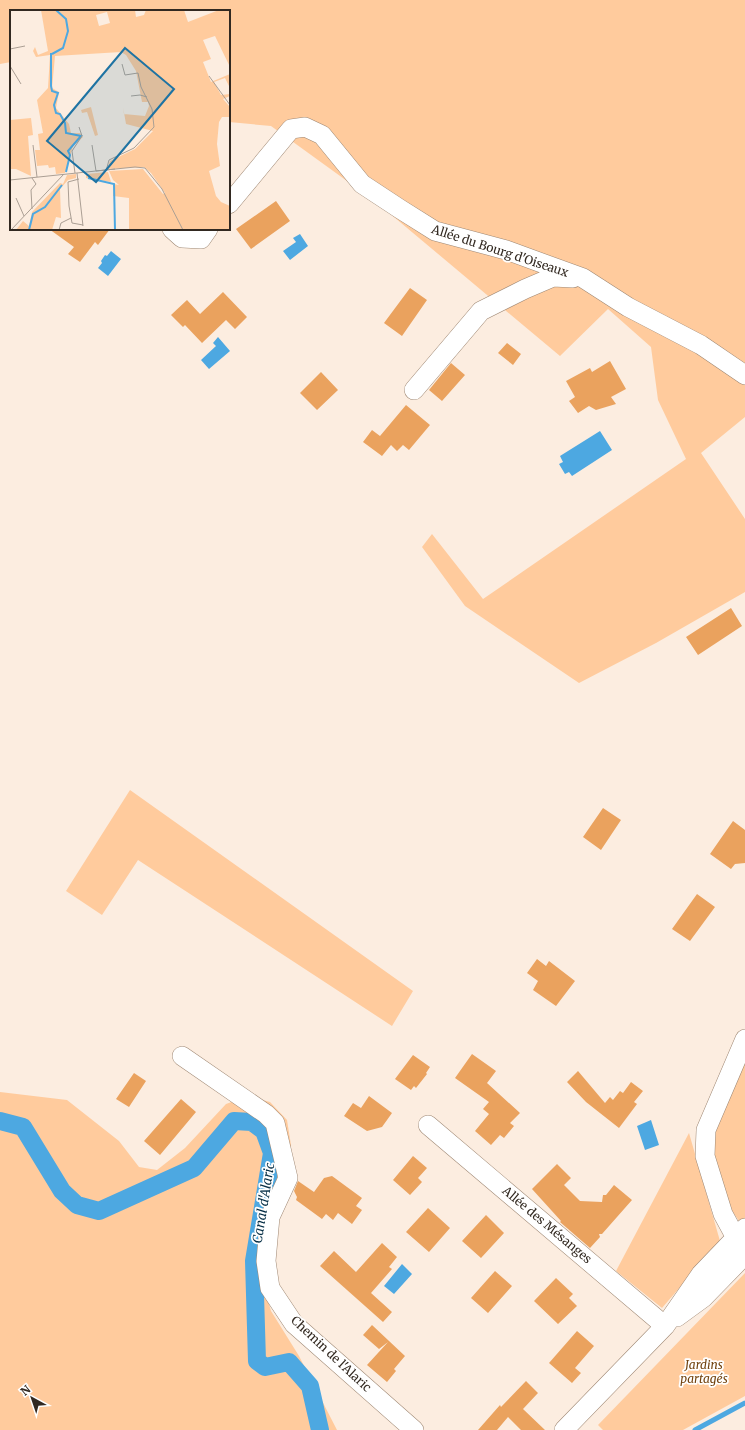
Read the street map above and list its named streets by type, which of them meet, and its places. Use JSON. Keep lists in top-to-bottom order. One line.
{"streets":{"street":["Allée du Bourg d'Oiseaux","Allée des Mésanges","Chemin de l'Alaric"]},"water":["Canal d'Alaric"],"parks":["Jardins partagés"],"north":"top left"}
